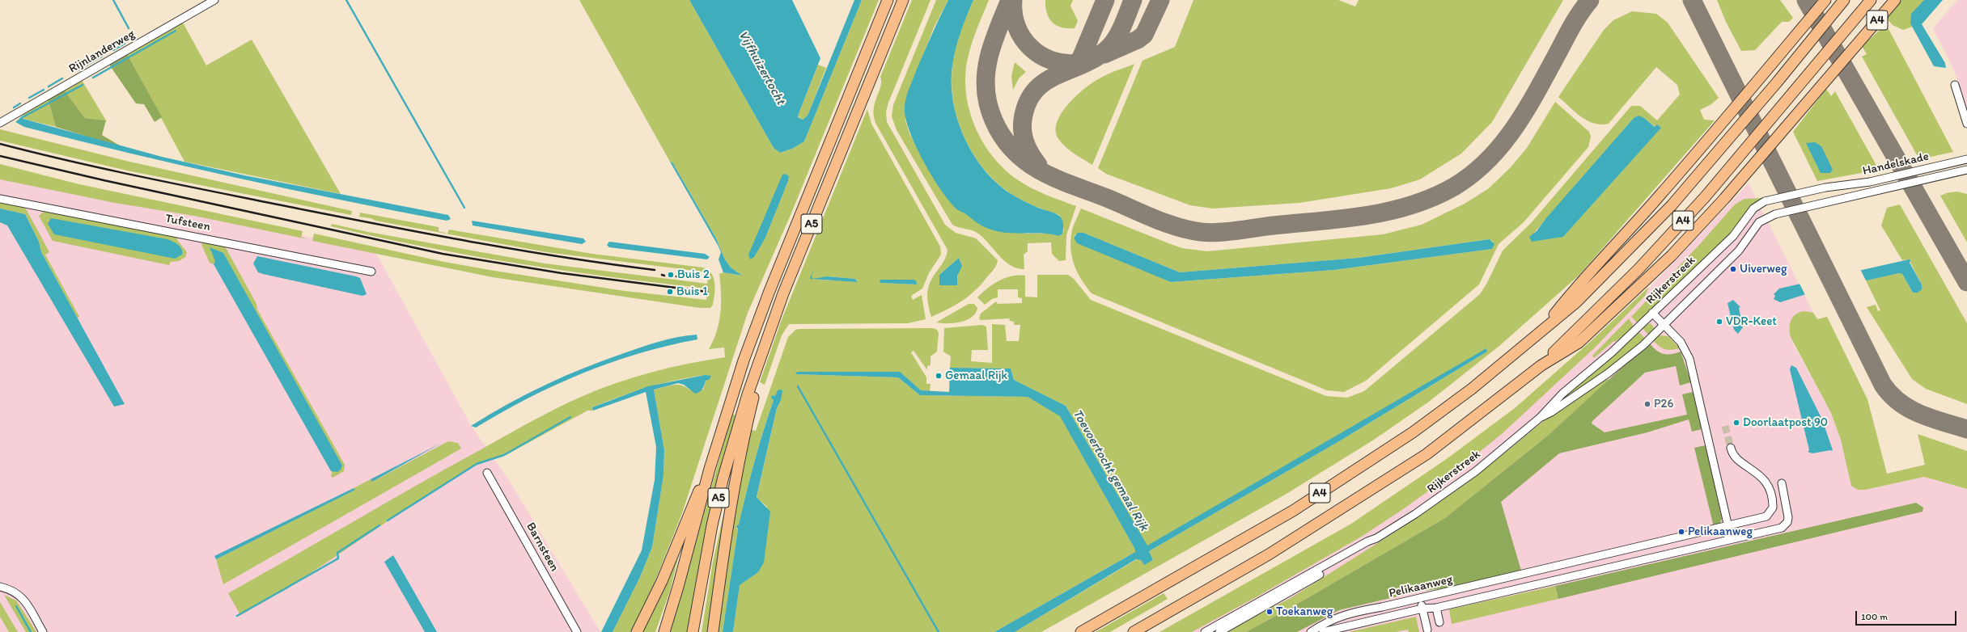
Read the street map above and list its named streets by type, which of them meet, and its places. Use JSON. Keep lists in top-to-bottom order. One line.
{"streets":{"highway":["A4","A5"],"street":["Rijnlanderweg","Handelskade","Tufsteen","Rijkerstreek","Barnsteen","Pelikaanweg"]},"crossings":[["Handelskade","Rijkerstreek"]],"water":["Vijfhuizertocht","Toevoertocht gemaal Rijk"],"places":["Uiverweg","Buis 2","Buis 1","VDR-Keet","Gemaal Rijk","P26","Doorlaatpost 90","Pelikaanweg","Toekanweg"],"scale_bar":"100 m"}
